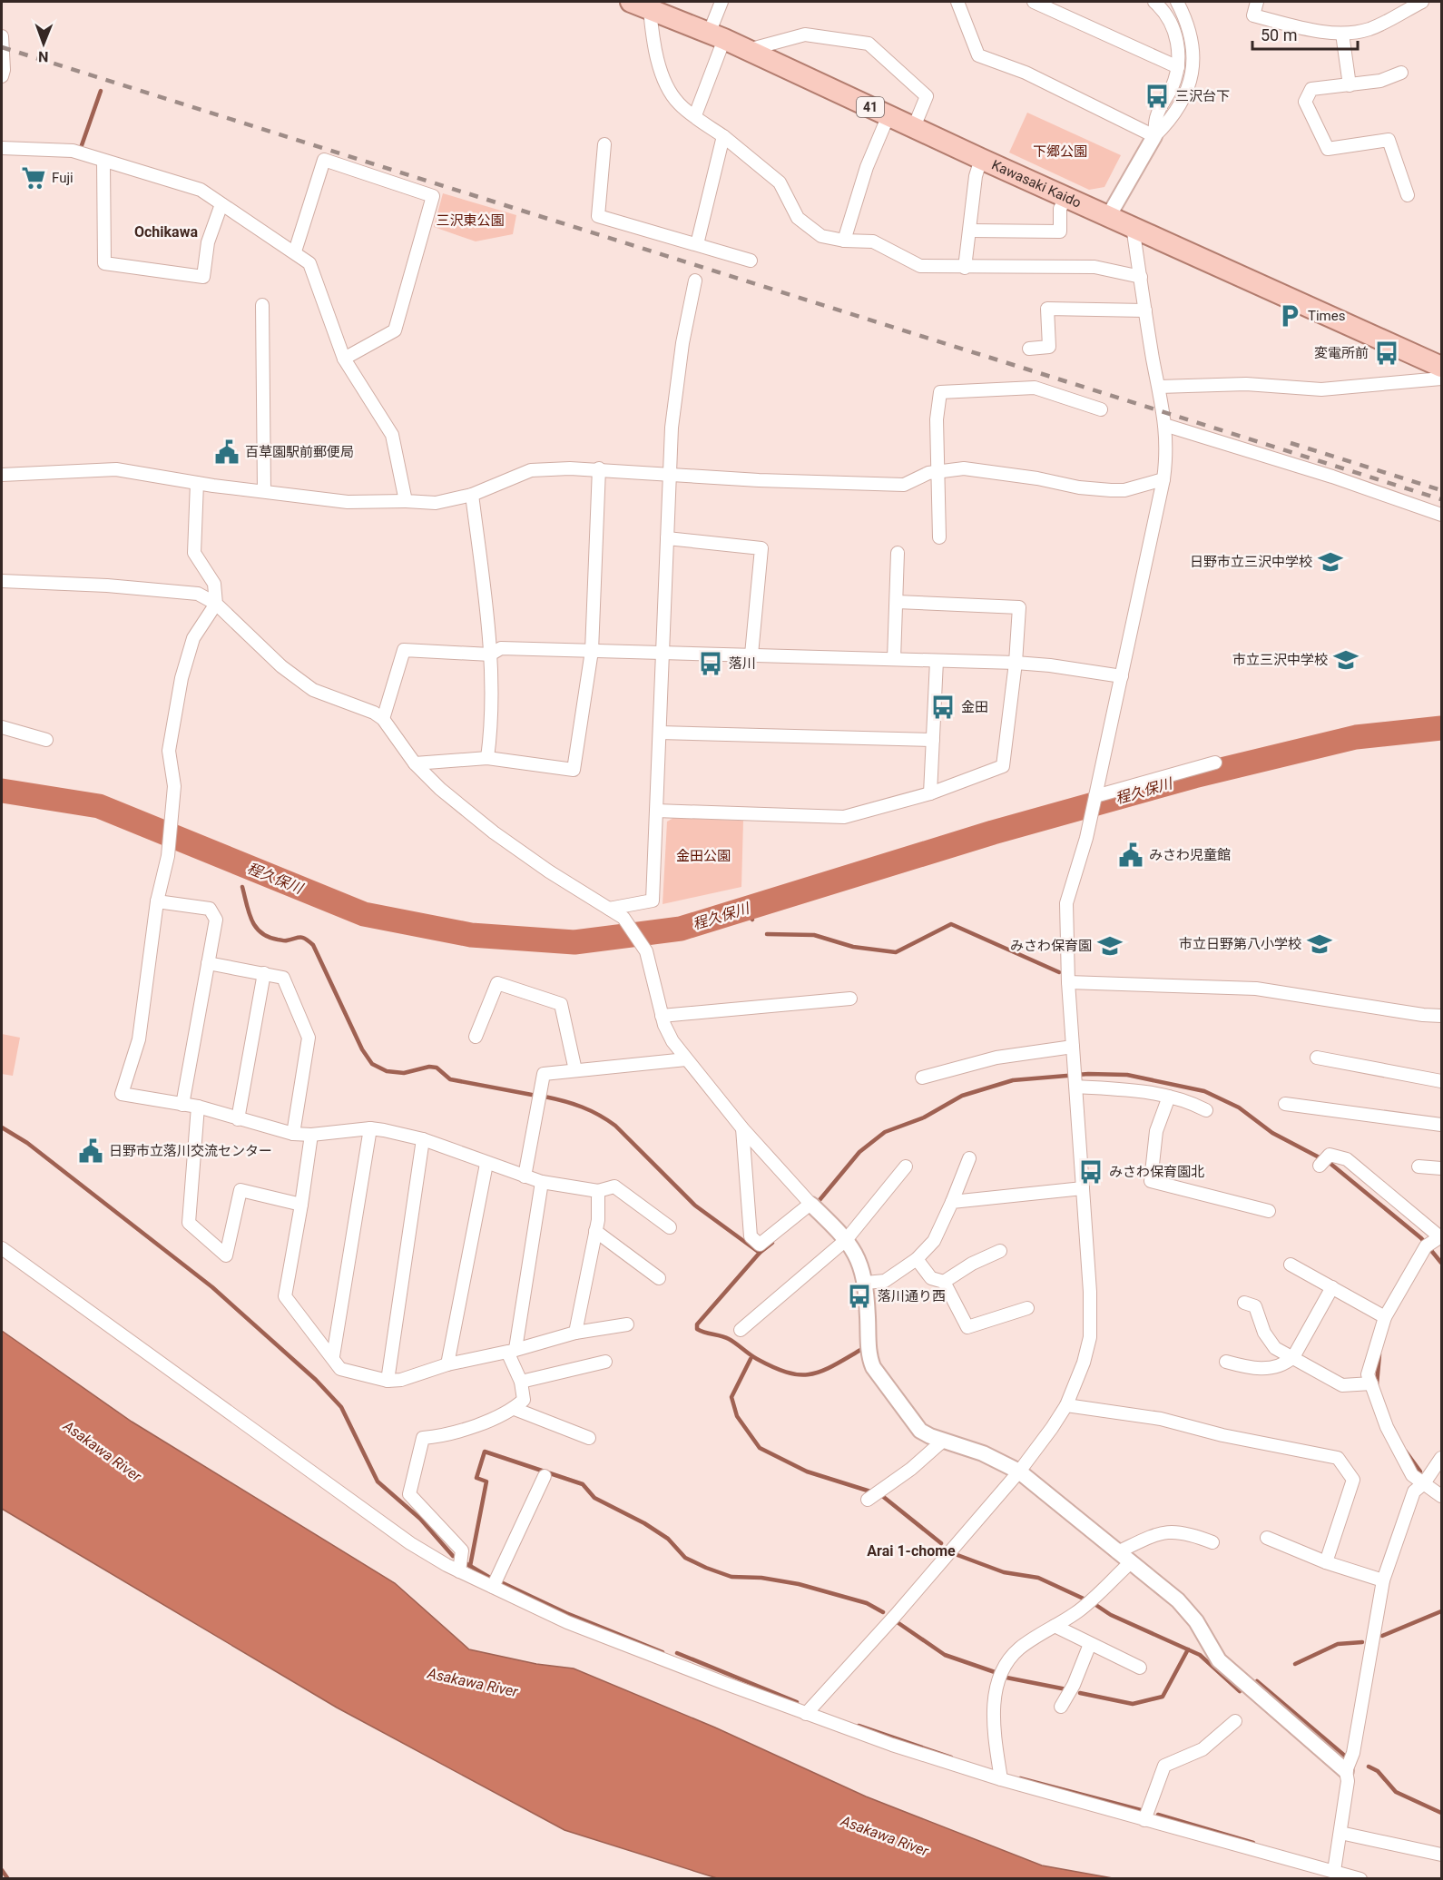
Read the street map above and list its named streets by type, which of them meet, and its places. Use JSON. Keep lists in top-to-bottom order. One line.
{"streets":{"main road":["41","Kawasaki Kaido"]},"districts":["Ochikawa","Arai 1-chome"],"water":["程久保川","Asakawa River"],"parks":["下郷公園","三沢東公園","金田公園"],"places":{"bus stop":["三沢台下","変電所前","落川","金田","みさわ保育園北","落川通り西"],"supermarket":["Fuji"],"parking":["Times"],"public building":["百草園駅前郵便局","みさわ児童館","日野市立落川交流センター"],"school or university":["日野市立三沢中学校","市立三沢中学校","市立日野第八小学校","みさわ保育園"]},"scale_bar":"50 m","north":"bottom"}
